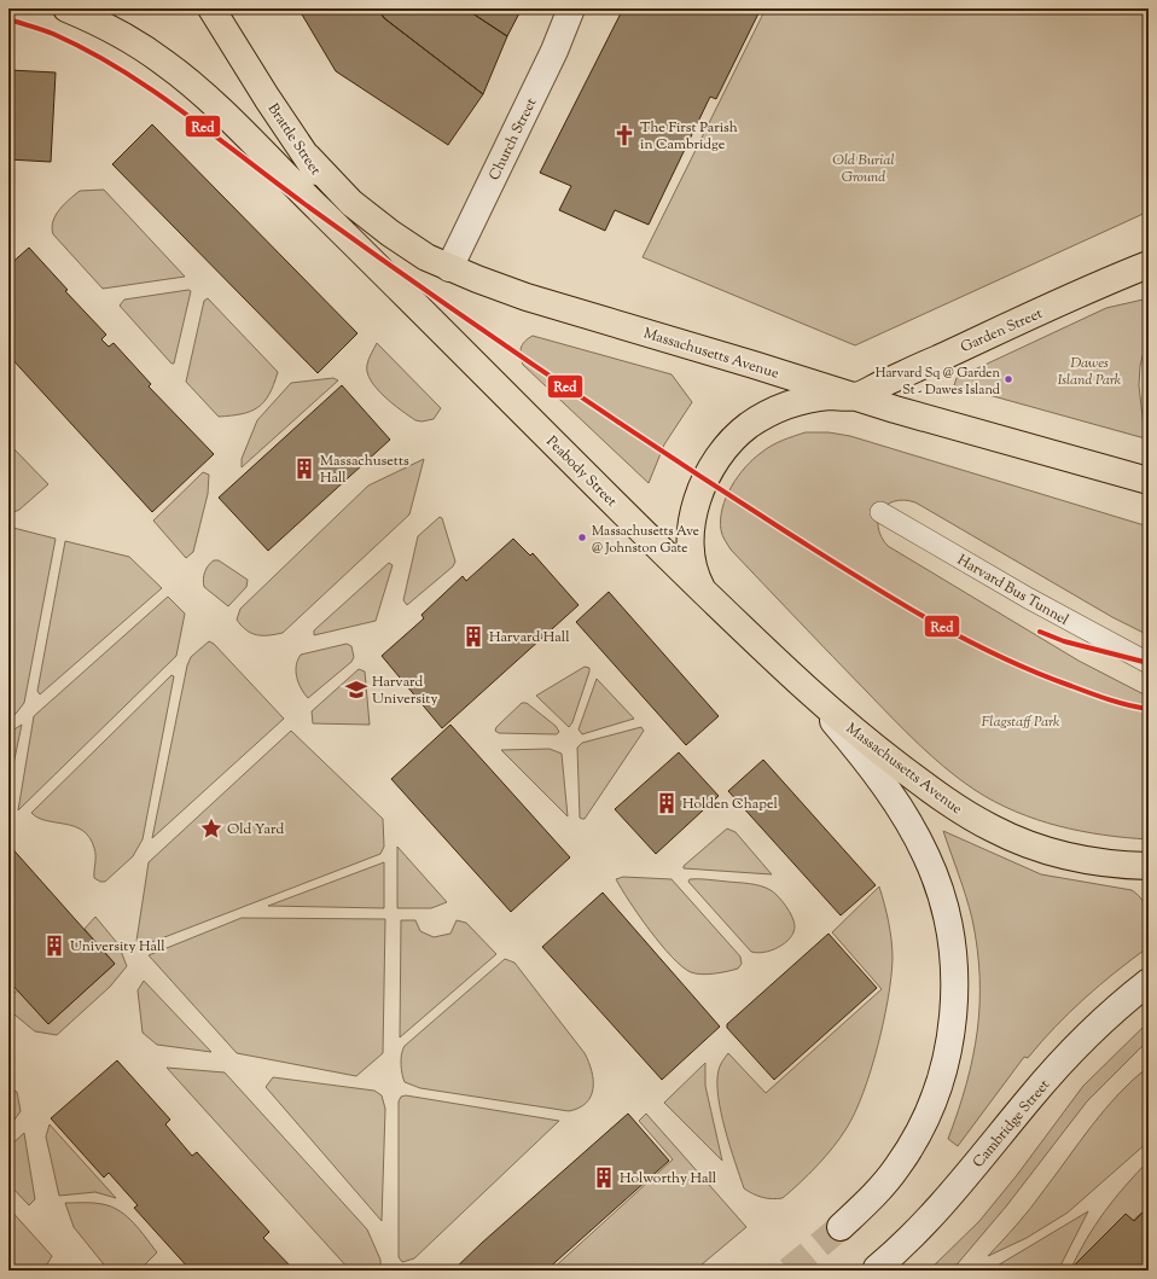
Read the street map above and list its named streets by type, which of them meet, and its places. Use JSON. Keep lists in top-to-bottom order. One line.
{"streets":{"main road":["Brattle Street","Church Street","Garden Street","Massachusetts Avenue","Peabody Street","Cambridge Street"],"lane":["Harvard Bus Tunnel"]},"crossings":[["Brattle Street","Massachusetts Avenue"],["Brattle Street","Peabody Street"],["Church Street","Massachusetts Avenue"],["Garden Street","Massachusetts Avenue"],["Massachusetts Avenue","Peabody Street"]],"parks":["Old Burial Ground","Dawes Island Park","Flagstaff Park"],"places":{"church":["The First Parish in Cambridge"],"other":["Harvard Sq @ Garden St - Dawes Island","Massachusetts Ave @ Johnston Gate"],"building":["Massachusetts Hall","Harvard Hall","Holden Chapel","University Hall","Holworthy Hall"],"school or university":["Harvard University"],"place":["Old Yard"]},"lines":["transit line Red"]}
